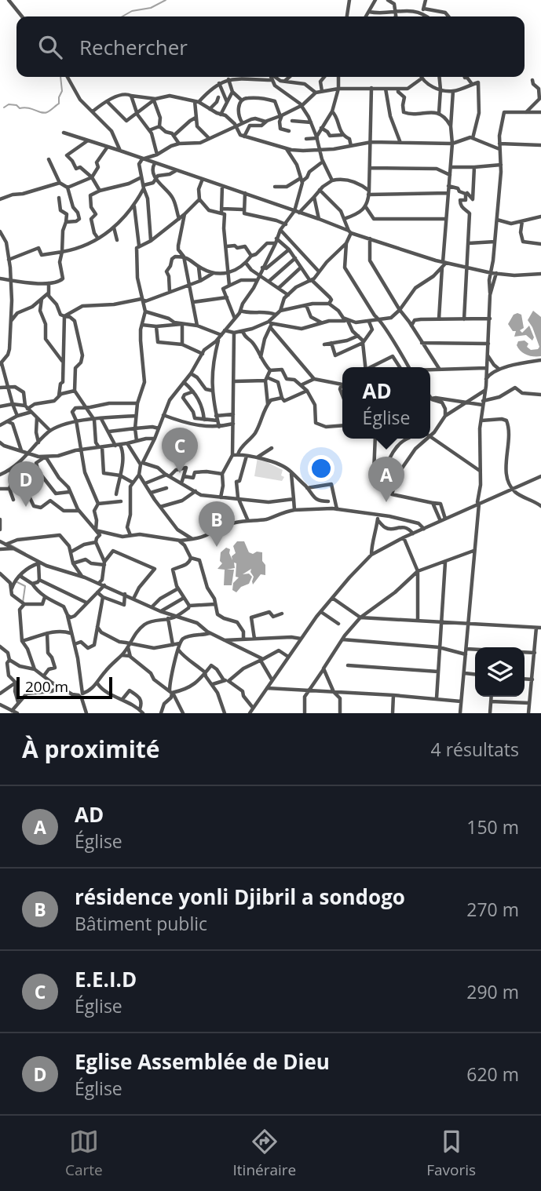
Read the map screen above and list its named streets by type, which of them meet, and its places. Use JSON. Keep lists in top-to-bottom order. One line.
{"scale_bar":"200 m","page":{"search":"Rechercher","popup":["AD","Église"],"pins":["C","A","D","B"],"scale":"200 m","heading":["À proximité","4 résultats"],"list":[{"mark":"A","name":"AD","note":"Église","value":"150 m"},{"mark":"B","name":"résidence yonli Djibril a sondogo","note":"Bâtiment public","value":"270 m"},{"mark":"C","name":"E.E.I.D","note":"Église","value":"290 m"},{"mark":"D","name":"Eglise Assemblée de Dieu","note":"Église","value":"620 m"}],"nav":["Carte","Itinéraire","Favoris"]}}
